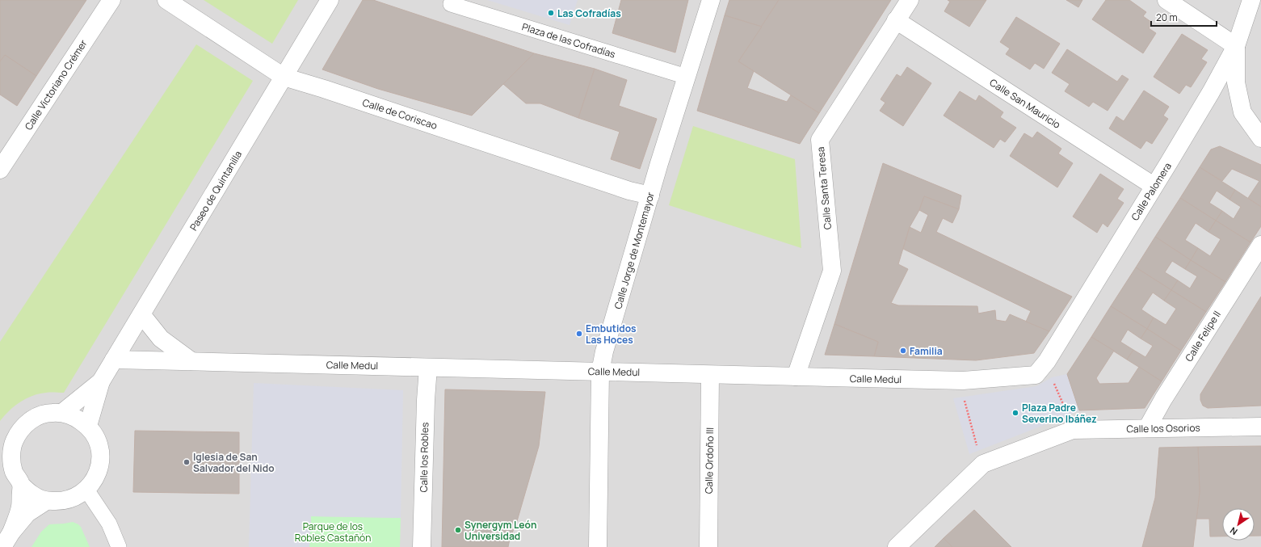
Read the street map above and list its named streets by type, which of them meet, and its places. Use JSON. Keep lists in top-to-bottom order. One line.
{"streets":{"street":["Plaza de las Cofradías","Calle Victoriano Crémer","Calle San Mauricio","Calle de Coriscao","Calle Santa Teresa","Paseo de Quintanilla","Calle Palomera","Calle Jorge de Montemayor","Calle Felipe II","Calle Medul","Calle los Osorios","Calle los Robles","Calle Ordoño III"]},"crossings":[["Plaza de las Cofradías","Calle Jorge de Montemayor"],["Calle San Mauricio","Calle Santa Teresa"],["Calle San Mauricio","Calle Palomera"],["Calle de Coriscao","Paseo de Quintanilla"],["Calle de Coriscao","Calle Jorge de Montemayor"],["Calle Santa Teresa","Calle Medul"],["Paseo de Quintanilla","Calle Medul"],["Calle Palomera","Calle Medul"],["Calle Jorge de Montemayor","Calle Medul"],["Calle Felipe II","Calle los Osorios"],["Calle Medul","Calle los Robles"],["Calle Medul","Calle Ordoño III"]],"parks":["Parque de los Robles Castañón"],"places":["Las Cofradías","Embutidos Las Hoces","Familia","Plaza Padre Severino Ibáñez","Iglesia de San Salvador del Nido","Synergym León Universidad"],"scale_bar":"20 m","north":"bottom left"}
